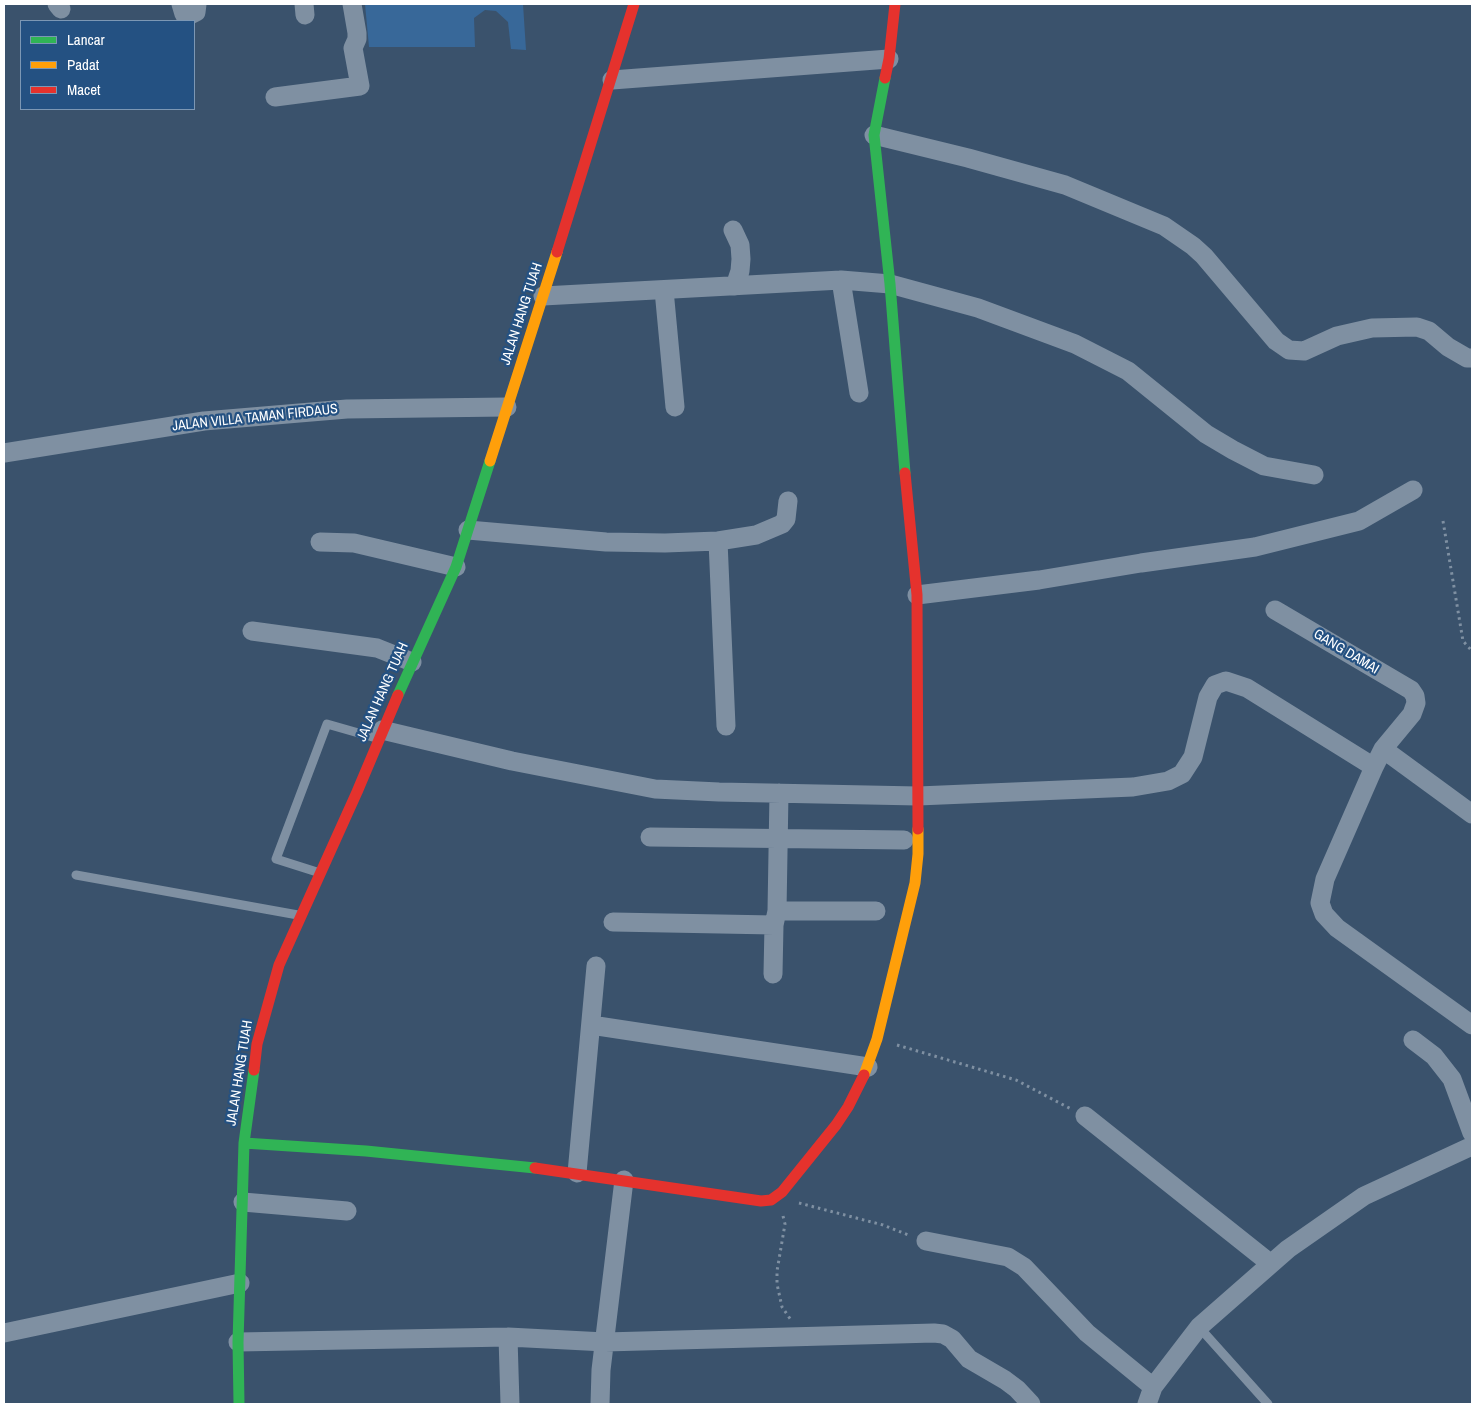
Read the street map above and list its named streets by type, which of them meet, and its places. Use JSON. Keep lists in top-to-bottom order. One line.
{"streets":{"street":["JALAN HANG TUAH","JALAN VILLA TAMAN FIRDAUS","GANG DAMAI"]},"crossings":[["JALAN HANG TUAH","JALAN VILLA TAMAN FIRDAUS"]],"legend":["Lancar","Padat","Macet"]}
